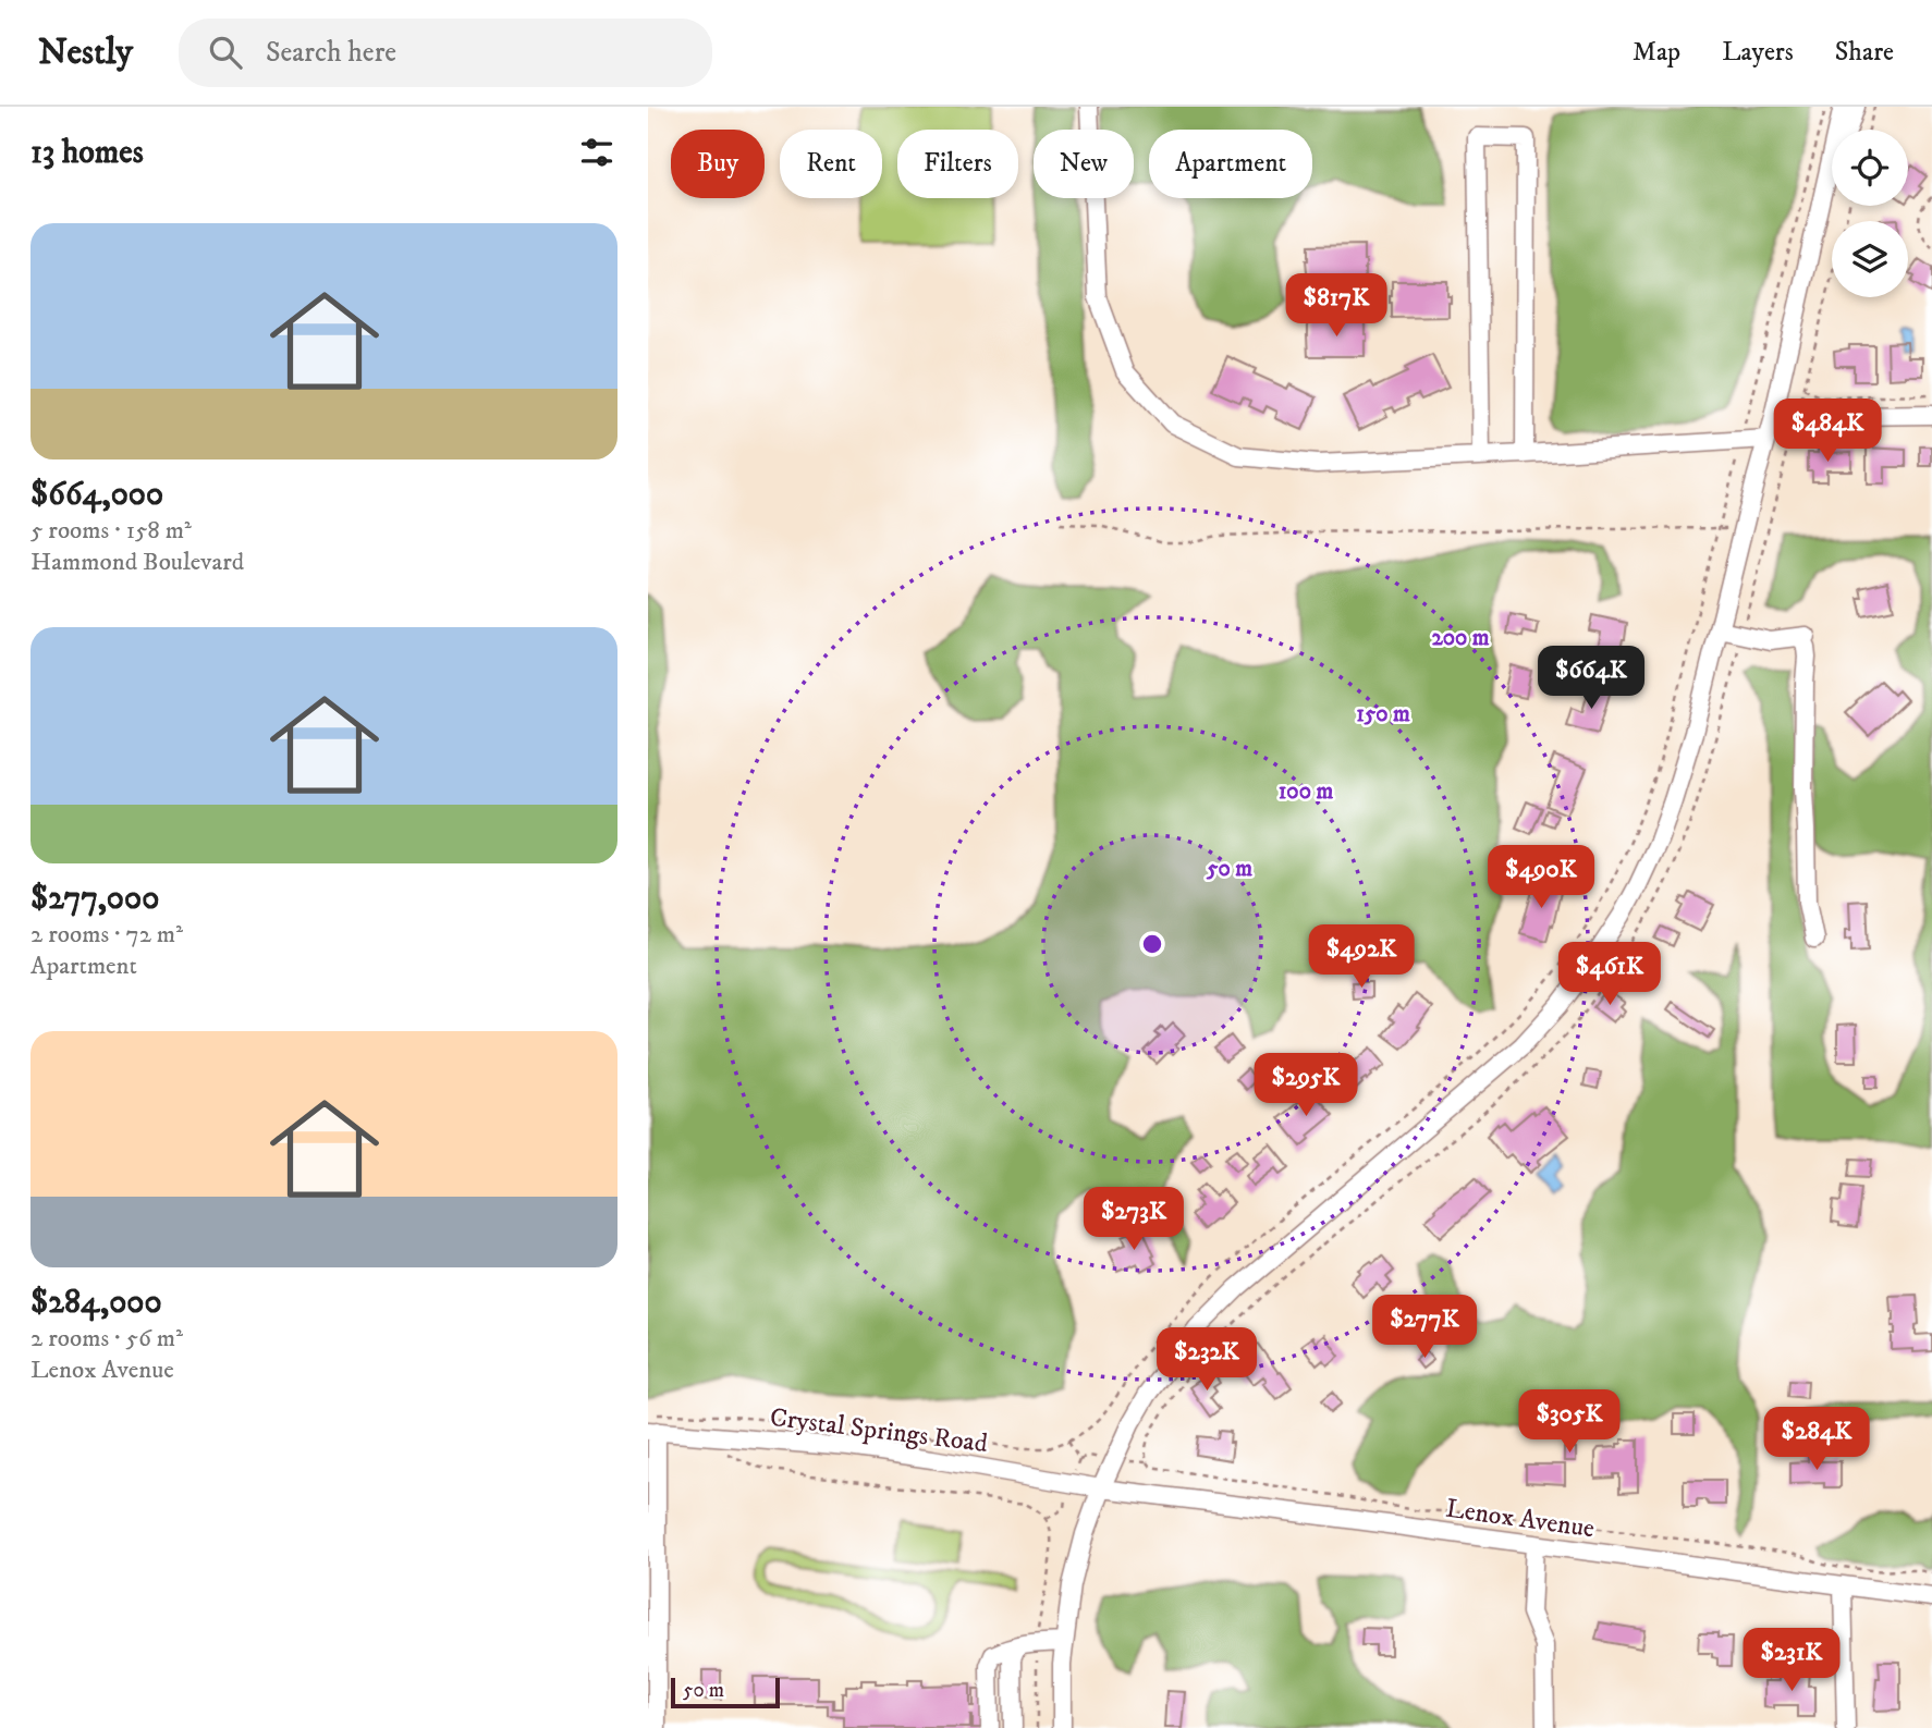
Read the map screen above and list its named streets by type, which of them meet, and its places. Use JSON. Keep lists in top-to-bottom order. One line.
{"streets":{"street":["Crystal Springs Road","Lenox Avenue"]},"crossings":[["Crystal Springs Road","Lenox Avenue"]],"scale_bar":"50 m","page":{"header":"Nestly","search":"Search here","nav":["Map","Layers","Share"],"heading":"13 homes","chip":["Buy","Rent","Filters","New","Apartment"],"list":[{"name":"$664,000","note":"5 rooms · 158 m² · Hammond Boulevard"},{"name":"$277,000","note":"2 rooms · 72 m² · Apartment"},{"name":"$284,000","note":"2 rooms · 56 m² · Lenox Avenue"}],"price":["$817K","$484K","$664K","$490K","$492K","$461K","$295K","$273K","$277K","$232K","$305K","$284K","$231K"],"scale":"50 m"},"rings":["200 m","150 m","100 m","50 m"]}
